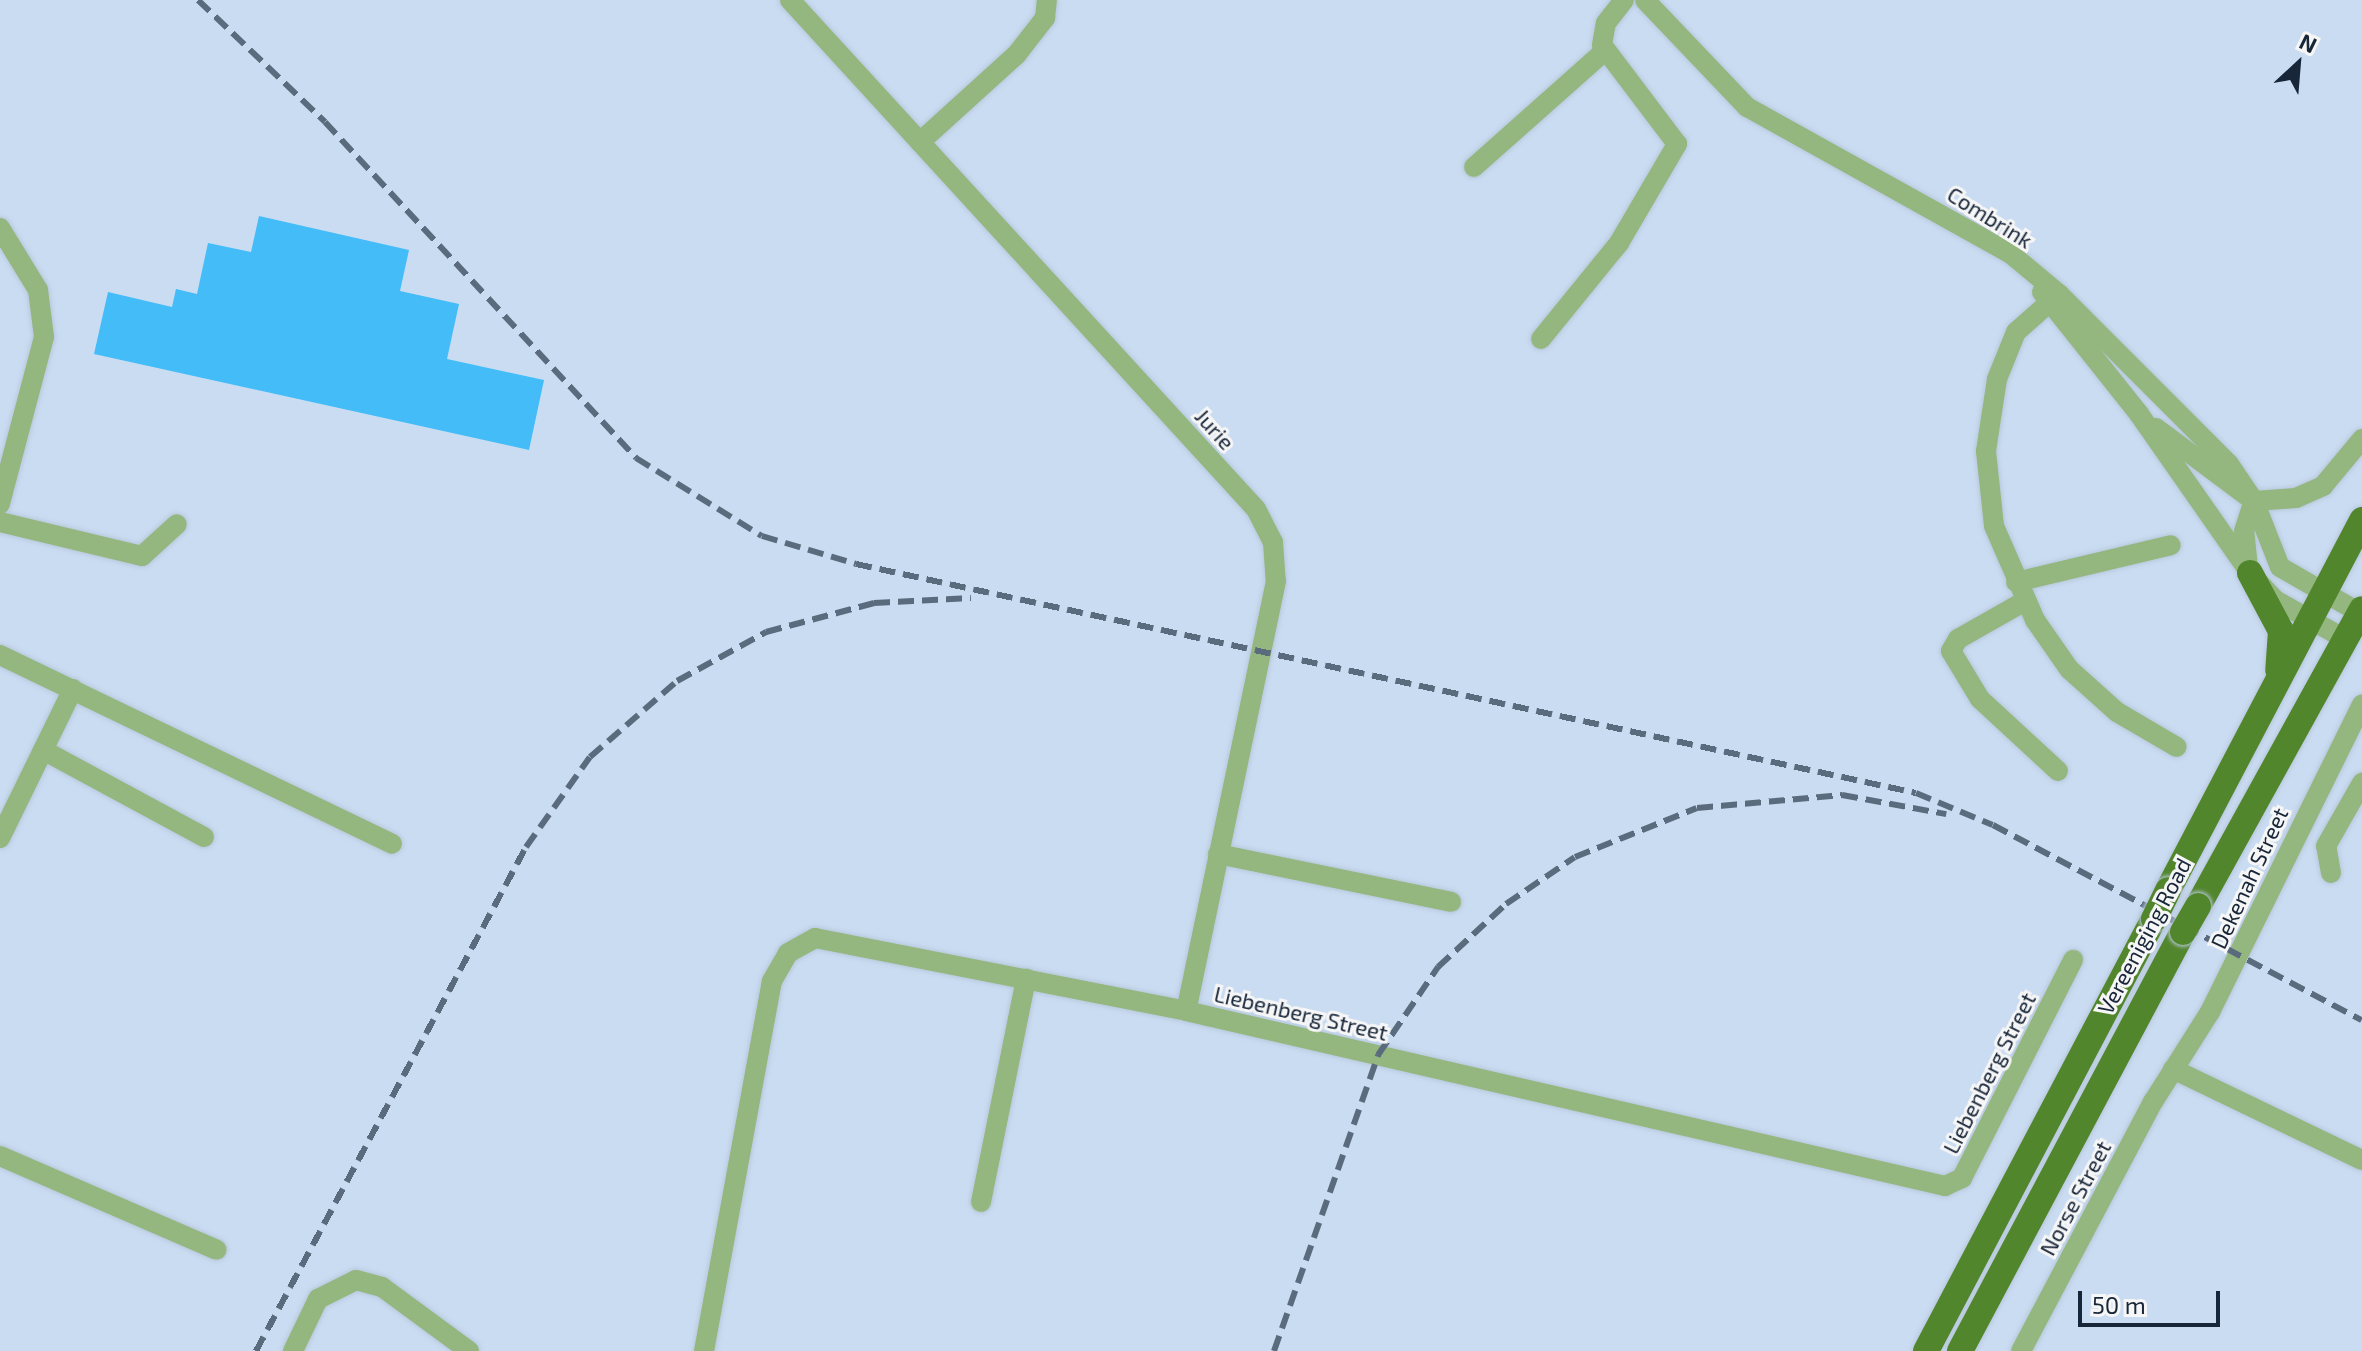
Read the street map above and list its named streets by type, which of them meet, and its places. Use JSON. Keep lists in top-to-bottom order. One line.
{"streets":{"main road":["Vereeniging Road"],"street":["Combrink","Jurie","Dekenah Street","Liebenberg Street","Norse Street"]},"crossings":[["Jurie","Liebenberg Street"],["Dekenah Street","Norse Street"]],"scale_bar":"50 m","north":"top right"}
